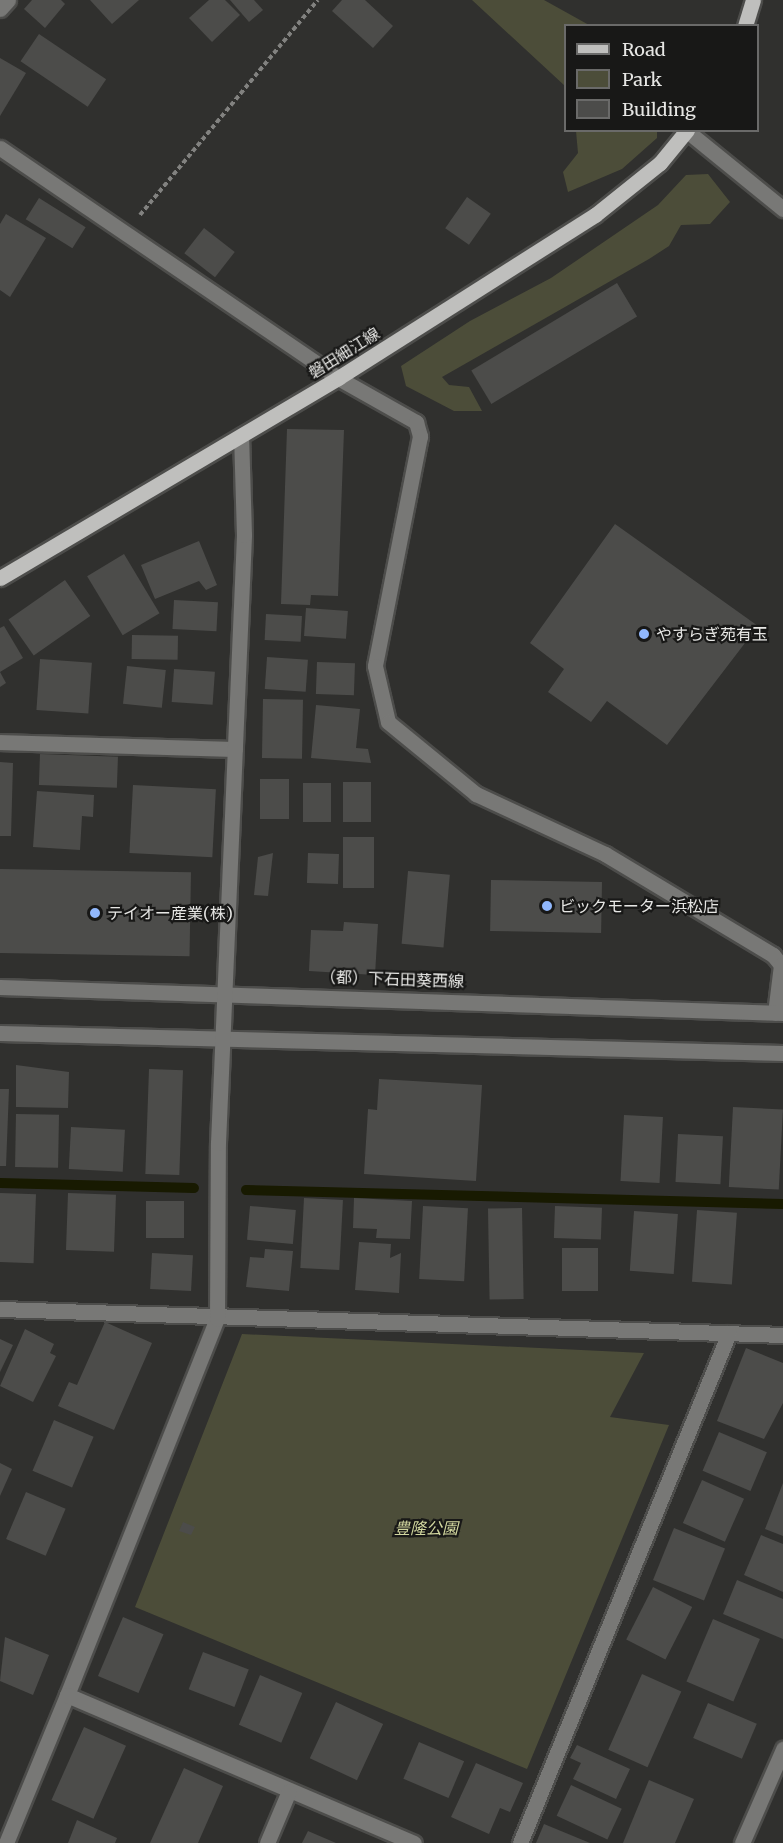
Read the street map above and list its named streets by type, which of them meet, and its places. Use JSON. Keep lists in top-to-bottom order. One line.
{"streets":{"main road":["磐田細江線"],"street":["（都）下石田葵西線"]},"parks":["豊隆公園"],"places":["やすらぎ苑有玉","ビックモーター浜松店","テイオー産業(株)"],"legend":["Road","Park","Building"]}
